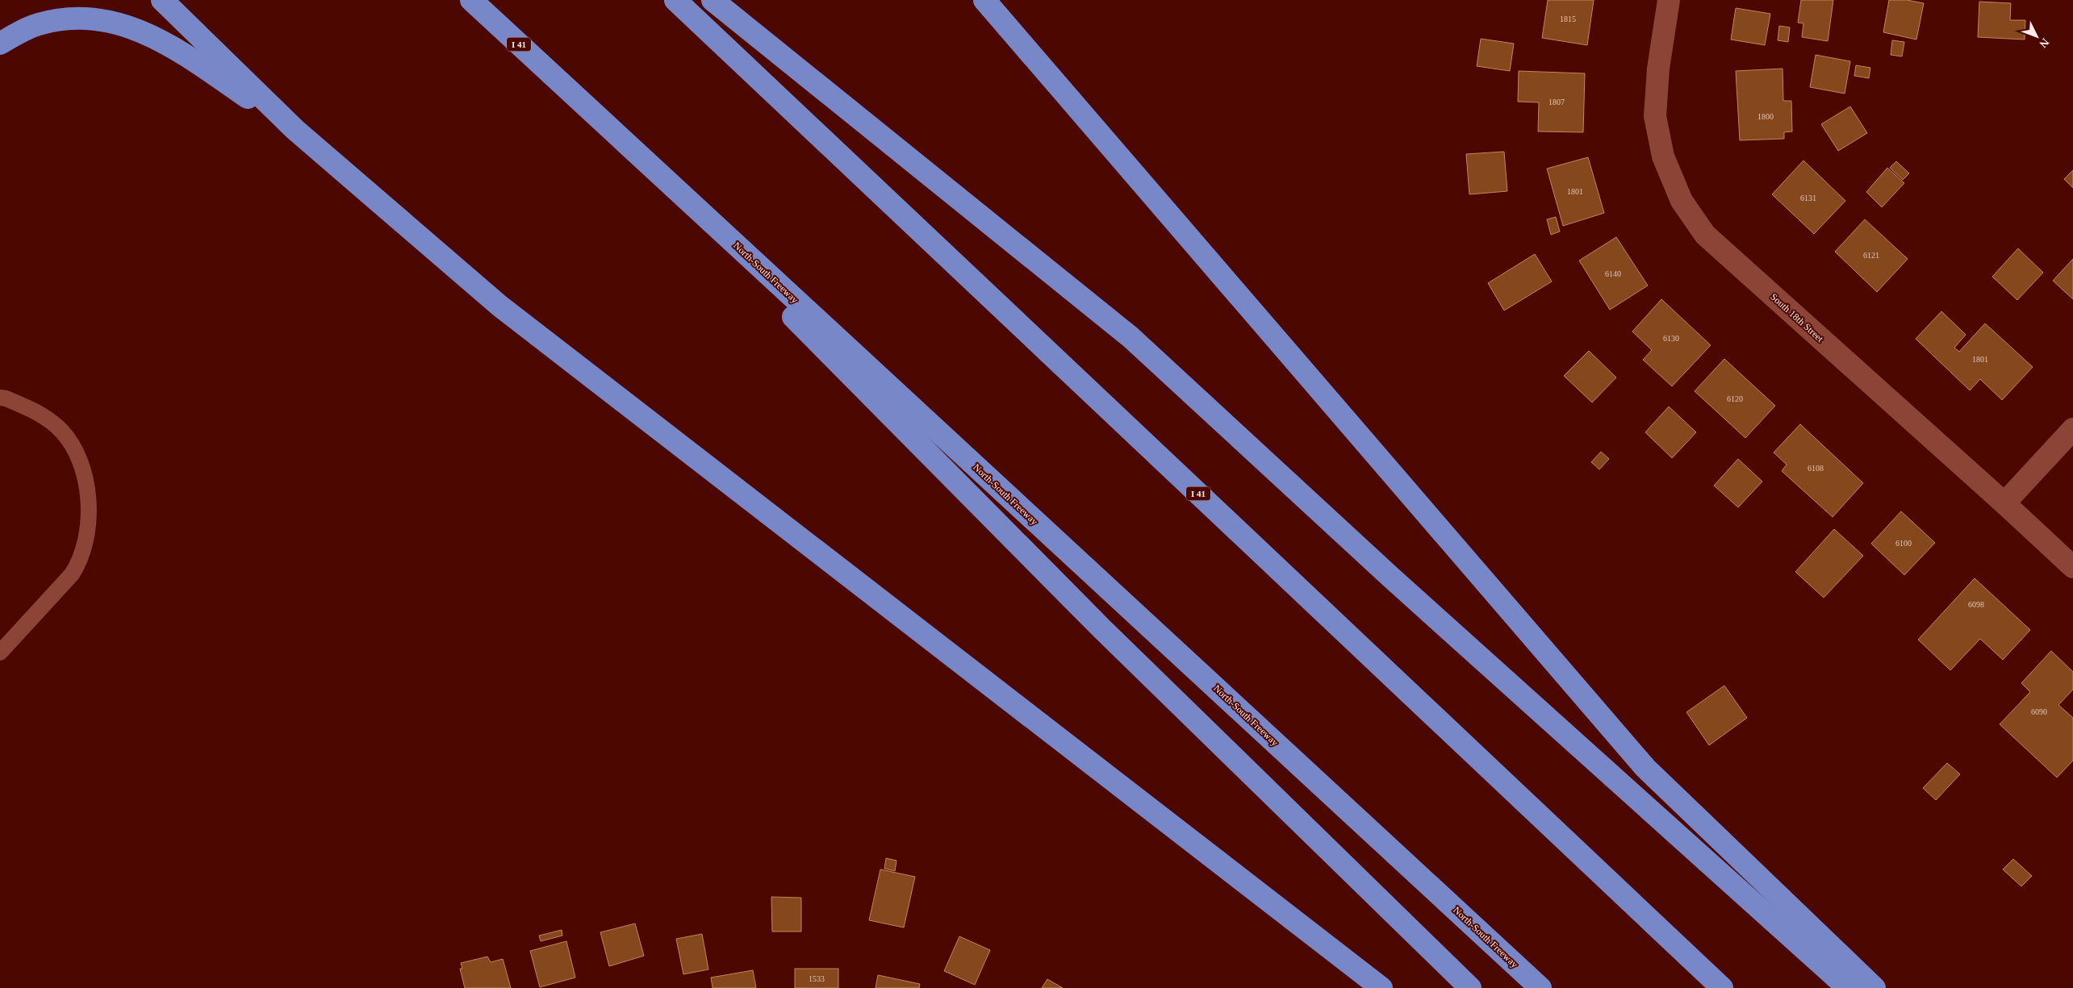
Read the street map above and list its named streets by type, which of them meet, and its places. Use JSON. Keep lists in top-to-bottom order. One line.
{"streets":{"highway":["I 41","North-South Freeway"],"street":["South 18th Street"]},"house_numbers":["1815","1807","1800","1801","6131","6121","6140","6130","1801","6120","6108","6100","6098","6090","1533"],"north":"bottom right"}
